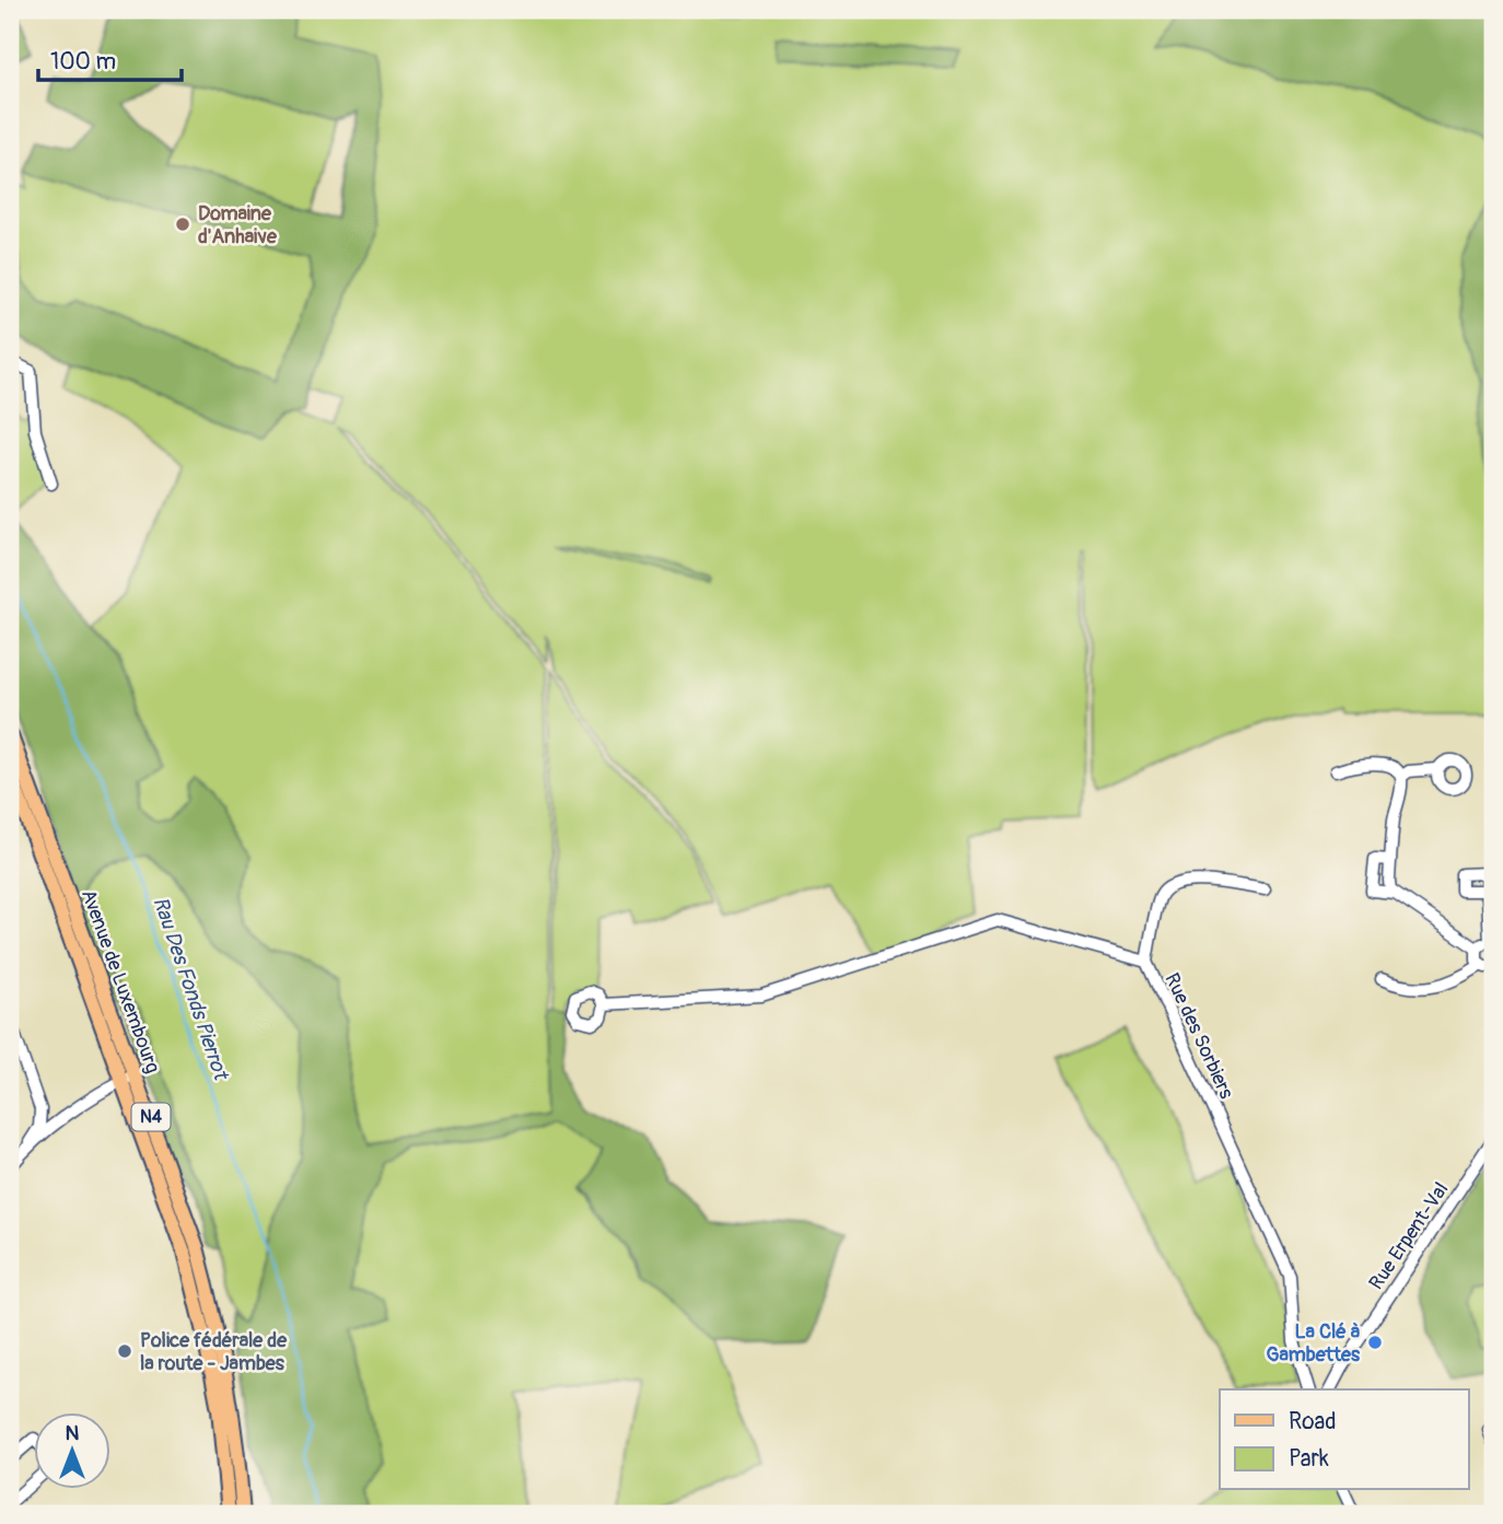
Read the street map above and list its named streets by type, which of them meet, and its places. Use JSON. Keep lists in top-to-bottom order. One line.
{"streets":{"main road":["Avenue de Luxembourg","N4"],"street":["Rue des Sorbiers","Rue Erpent-Val"]},"water":["Rau Des Fonds Pierrot"],"places":["Domaine d'Anhaive","La Clé à Gambettes","Police fédérale de la route - Jambes"],"legend":["Road","Park"],"scale_bar":"100 m","north":"top"}
